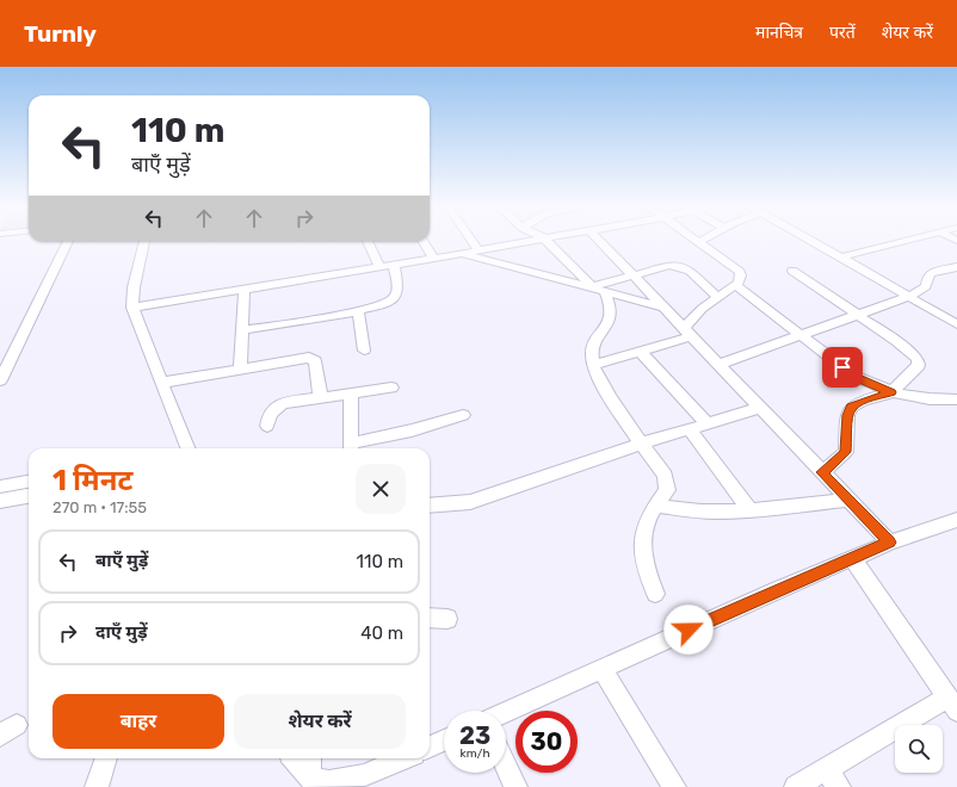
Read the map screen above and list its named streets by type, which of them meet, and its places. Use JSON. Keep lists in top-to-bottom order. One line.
{"page":{"header":"Turnly","nav":["मानचित्र","परतें","शेयर करें"],"turn":["110 m","बाएँ मुड़ें"],"heading":["1 मिनट","270 m · 17:55"],"list":[{"name":"बाएँ मुड़ें","value":"110 m"},{"name":"दाएँ मुड़ें","value":"40 m"}],"buttons":["बाहर","शेयर करें"],"speed":"23 km/h","limit":"30"}}
